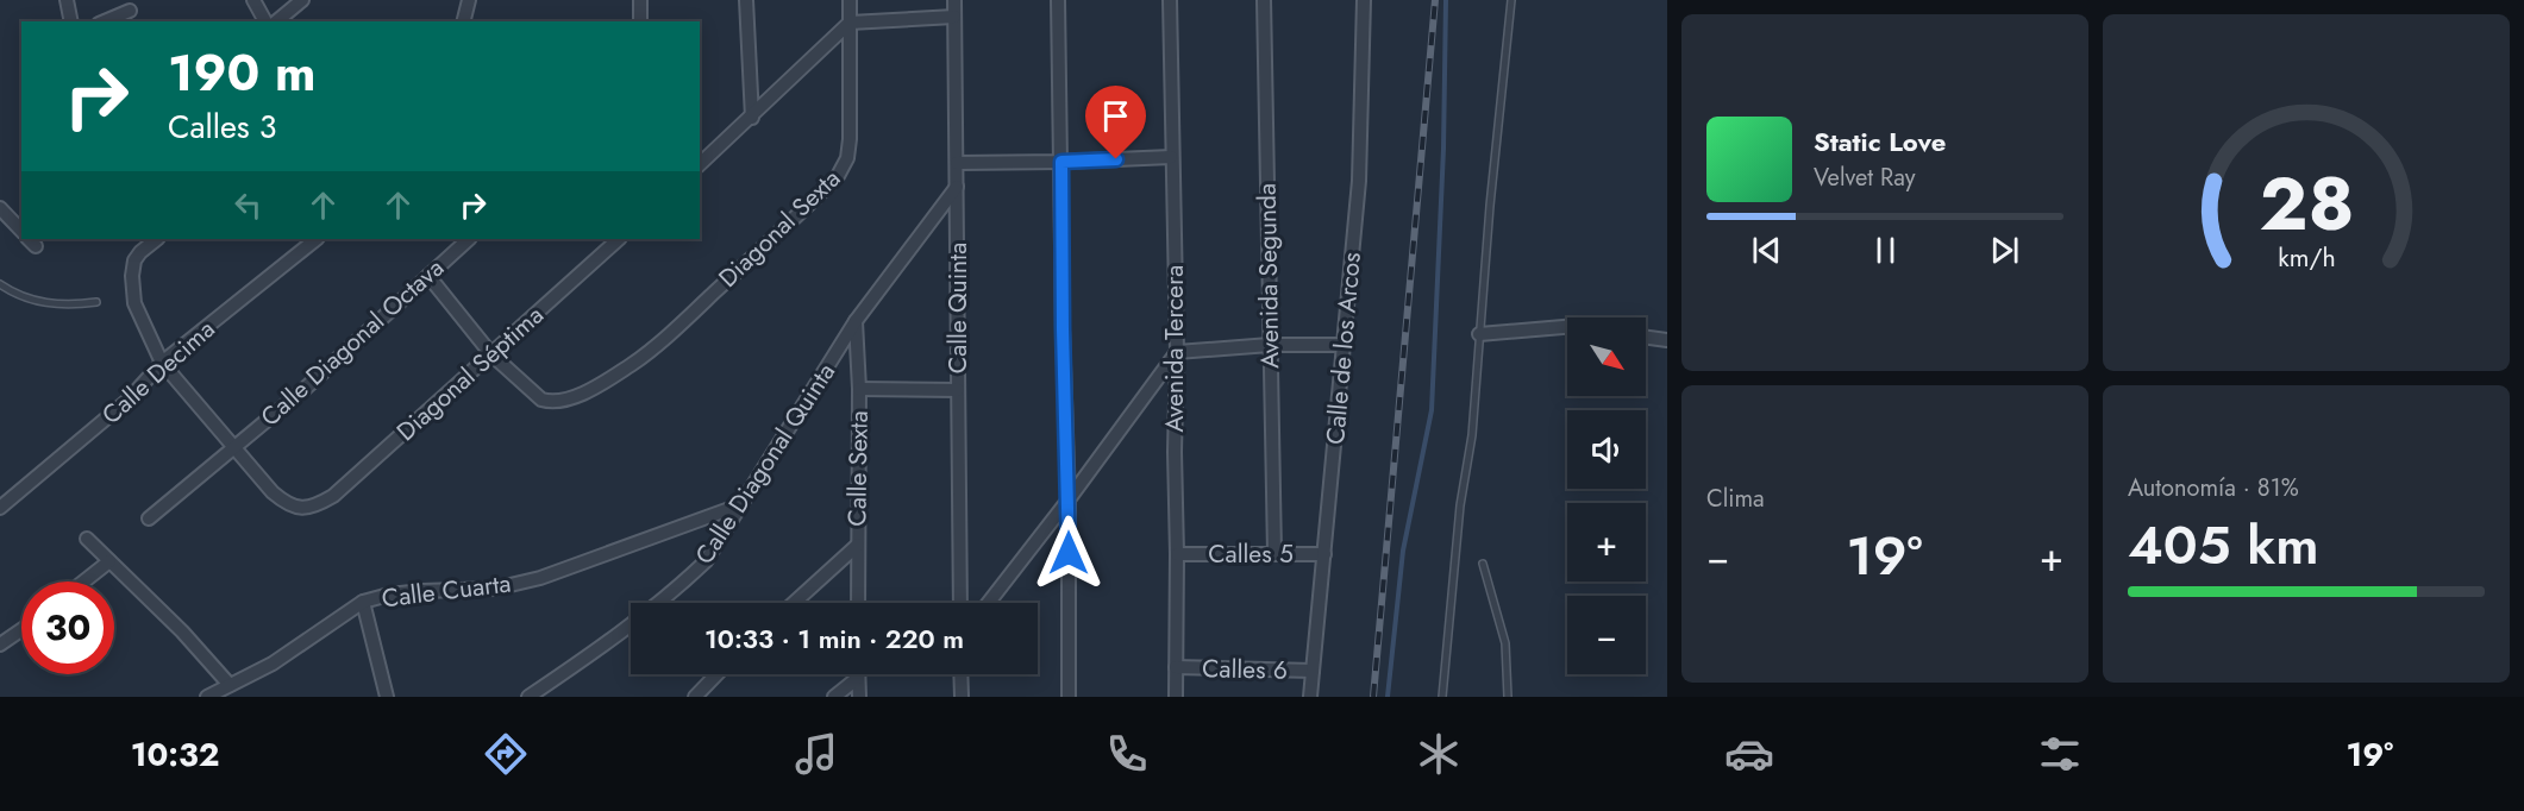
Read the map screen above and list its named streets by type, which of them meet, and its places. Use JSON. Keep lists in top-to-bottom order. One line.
{"streets":{"street":["Diagonal Sexta","Avenida Segunda","Calle Quinta","Calle Diagonal Octava","Avenida Tercera","Calle de los Arcos","Calle Decima","Diagonal Séptima","Calle Diagonal Quinta","Calle Sexta","Calles 5","Calle Cuarta","Calles 6"]},"crossings":[["Diagonal Sexta","Diagonal Séptima"],["Avenida Segunda","Calles 5"],["Calle Quinta","Calle Diagonal Quinta"],["Calle Diagonal Octava","Diagonal Séptima"],["Avenida Tercera","Calles 5"],["Avenida Tercera","Calles 6"],["Calle de los Arcos","Calles 5"],["Calle de los Arcos","Calles 6"],["Calle Diagonal Quinta","Calle Sexta"],["Calle Diagonal Quinta","Calle Cuarta"]],"north":"bottom right","page":{"turn":["190 m","Calles 3"],"song":["Static Love","Velvet Ray"],"map_buttons":["+","−"],"tile":["Clima",["Autonomía · 81%","405 km"]],"heat":["−","19°","+"],"limit":"30","trip":"10:33 · 1 min · 220 m","tabs":["10:32","19°"],"gauge":["28","km/h"]}}
